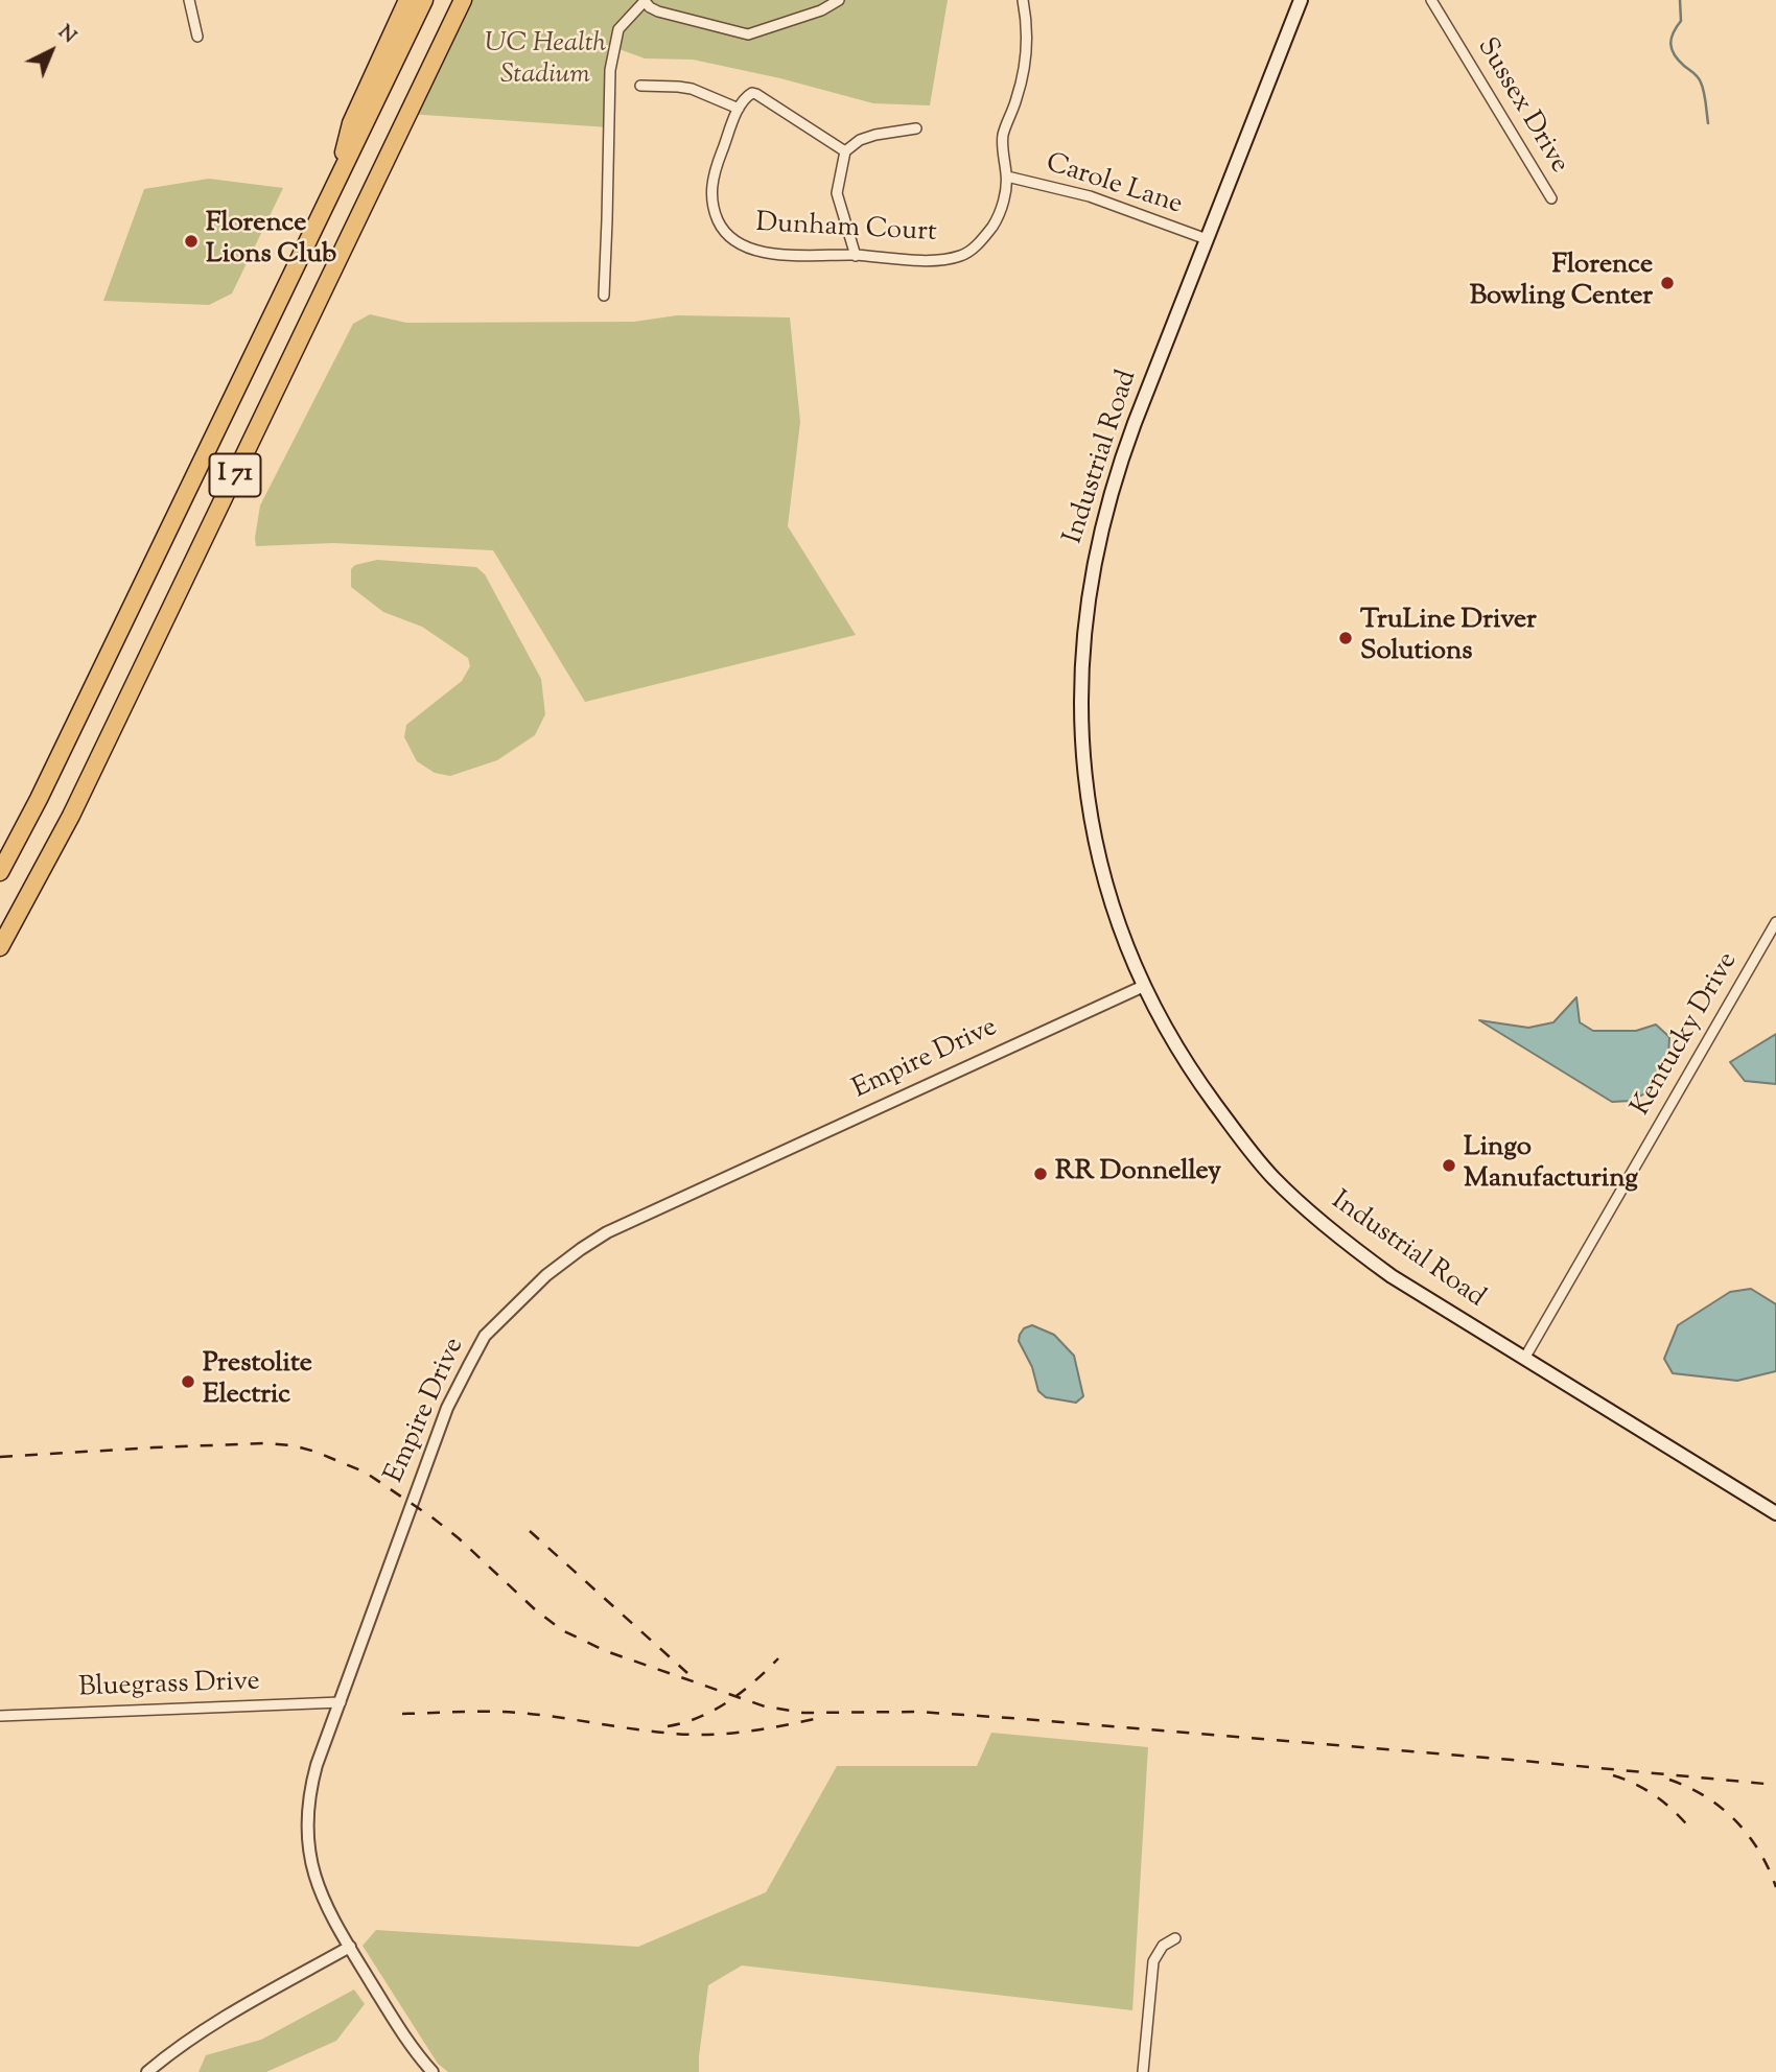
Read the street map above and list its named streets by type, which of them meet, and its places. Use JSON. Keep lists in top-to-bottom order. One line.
{"streets":{"highway":["I 71"],"main road":["Industrial Road"],"street":["Sussex Drive","Carole Lane","Dunham Court","Kentucky Drive","Empire Drive","Bluegrass Drive"]},"crossings":[["Carole Lane","Dunham Court"],["Carole Lane","Industrial Road"],["Industrial Road","Kentucky Drive"],["Industrial Road","Empire Drive"],["Empire Drive","Bluegrass Drive"]],"parks":["UC Health Stadium"],"places":["Florence Lions Club","Florence Bowling Center","TruLine Driver Solutions","Lingo Manufacturing","RR Donnelley","Prestolite Electric"],"north":"top right"}
